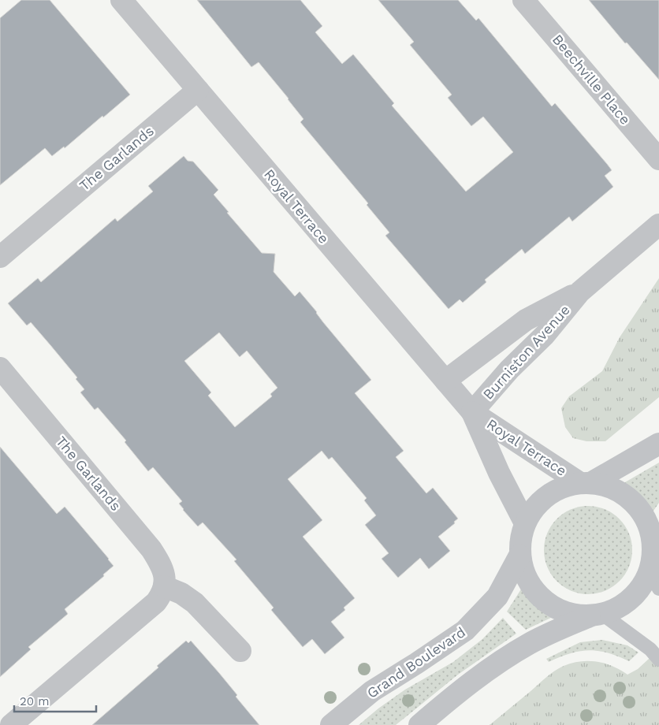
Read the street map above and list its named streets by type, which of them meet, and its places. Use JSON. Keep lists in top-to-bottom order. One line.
{"streets":{"street":["Beechville Place","The Garlands","Royal Terrace","Burniston Avenue","Grand Boulevard"]},"crossings":[["The Garlands","Royal Terrace"],["Royal Terrace","Burniston Avenue"],["Royal Terrace","Grand Boulevard"]],"scale_bar":"20 m"}
